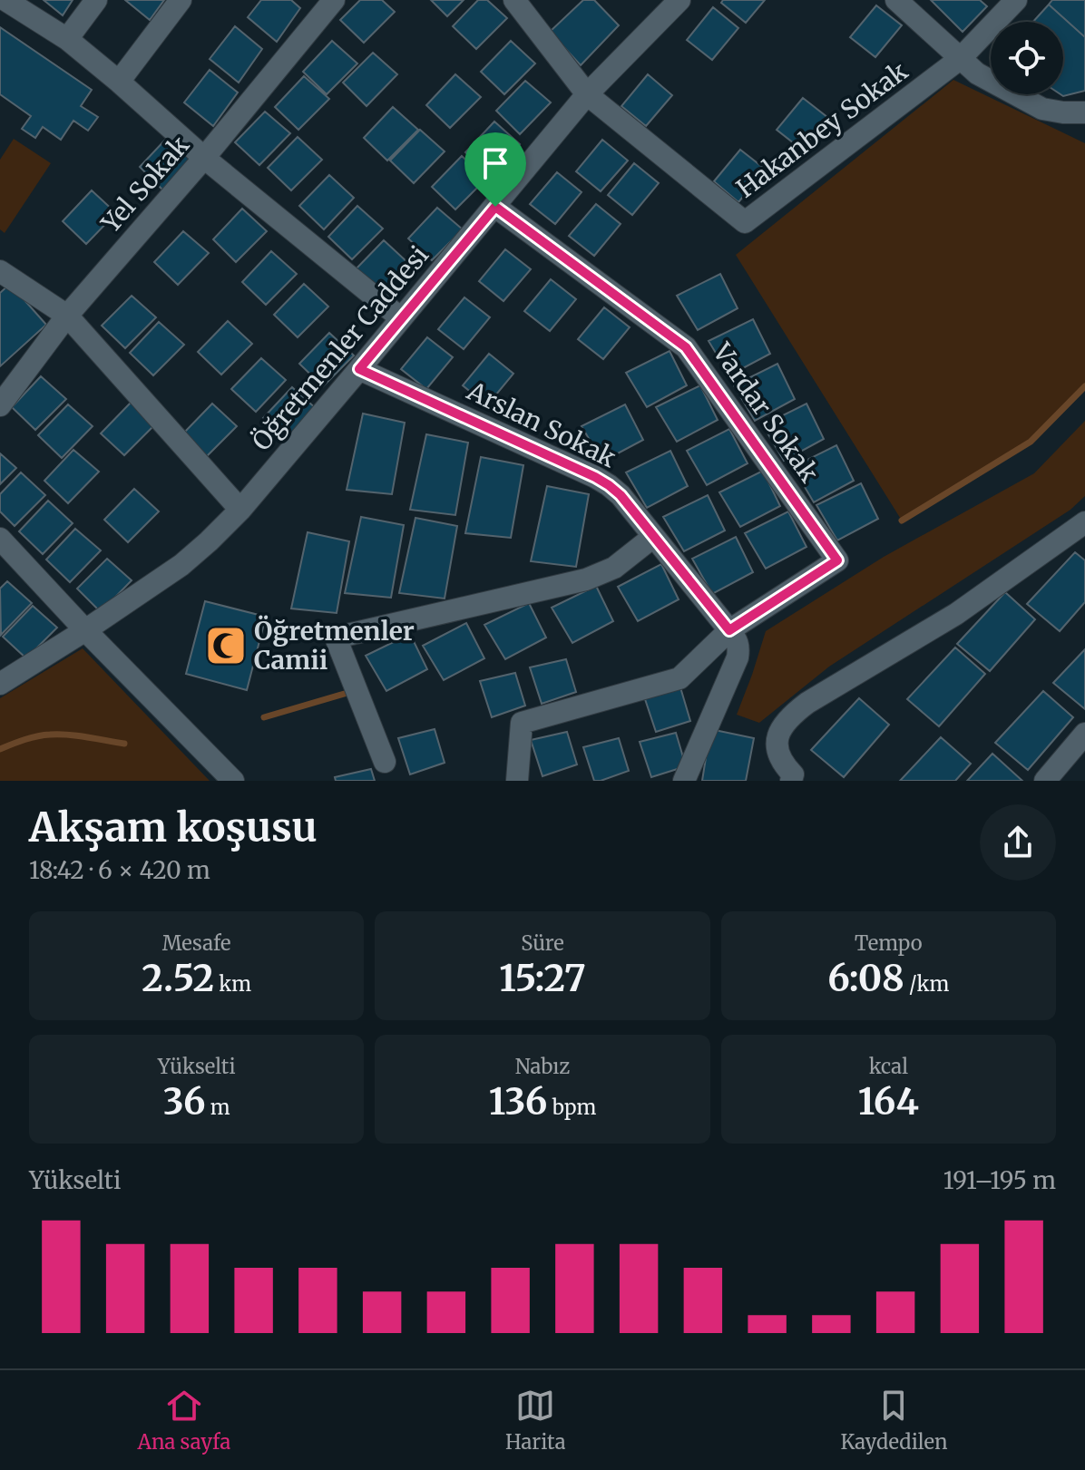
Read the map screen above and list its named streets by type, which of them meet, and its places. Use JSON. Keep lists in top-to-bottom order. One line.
{"streets":{"street":["Hakanbey Sokak","Yel Sokak","Öğretmenler Caddesi","Vardar Sokak","Arslan Sokak"]},"crossings":[["Hakanbey Sokak","Öğretmenler Caddesi"],["Öğretmenler Caddesi","Vardar Sokak"],["Öğretmenler Caddesi","Arslan Sokak"],["Vardar Sokak","Arslan Sokak"]],"places":{"mosque":["Öğretmenler Camii"]},"page":{"heading":["Akşam koşusu","18:42 · 6 × 420 m"],"stats":[["Mesafe","2.52 km"],["Süre","15:27"],["Tempo","6:08 /km"],["Yükselti","36 m"],["Nabız","136 bpm"],["kcal","164"]],"chart":["Yükselti","191–195 m"],"tabs":["Ana sayfa","Harita","Kaydedilen"]}}
